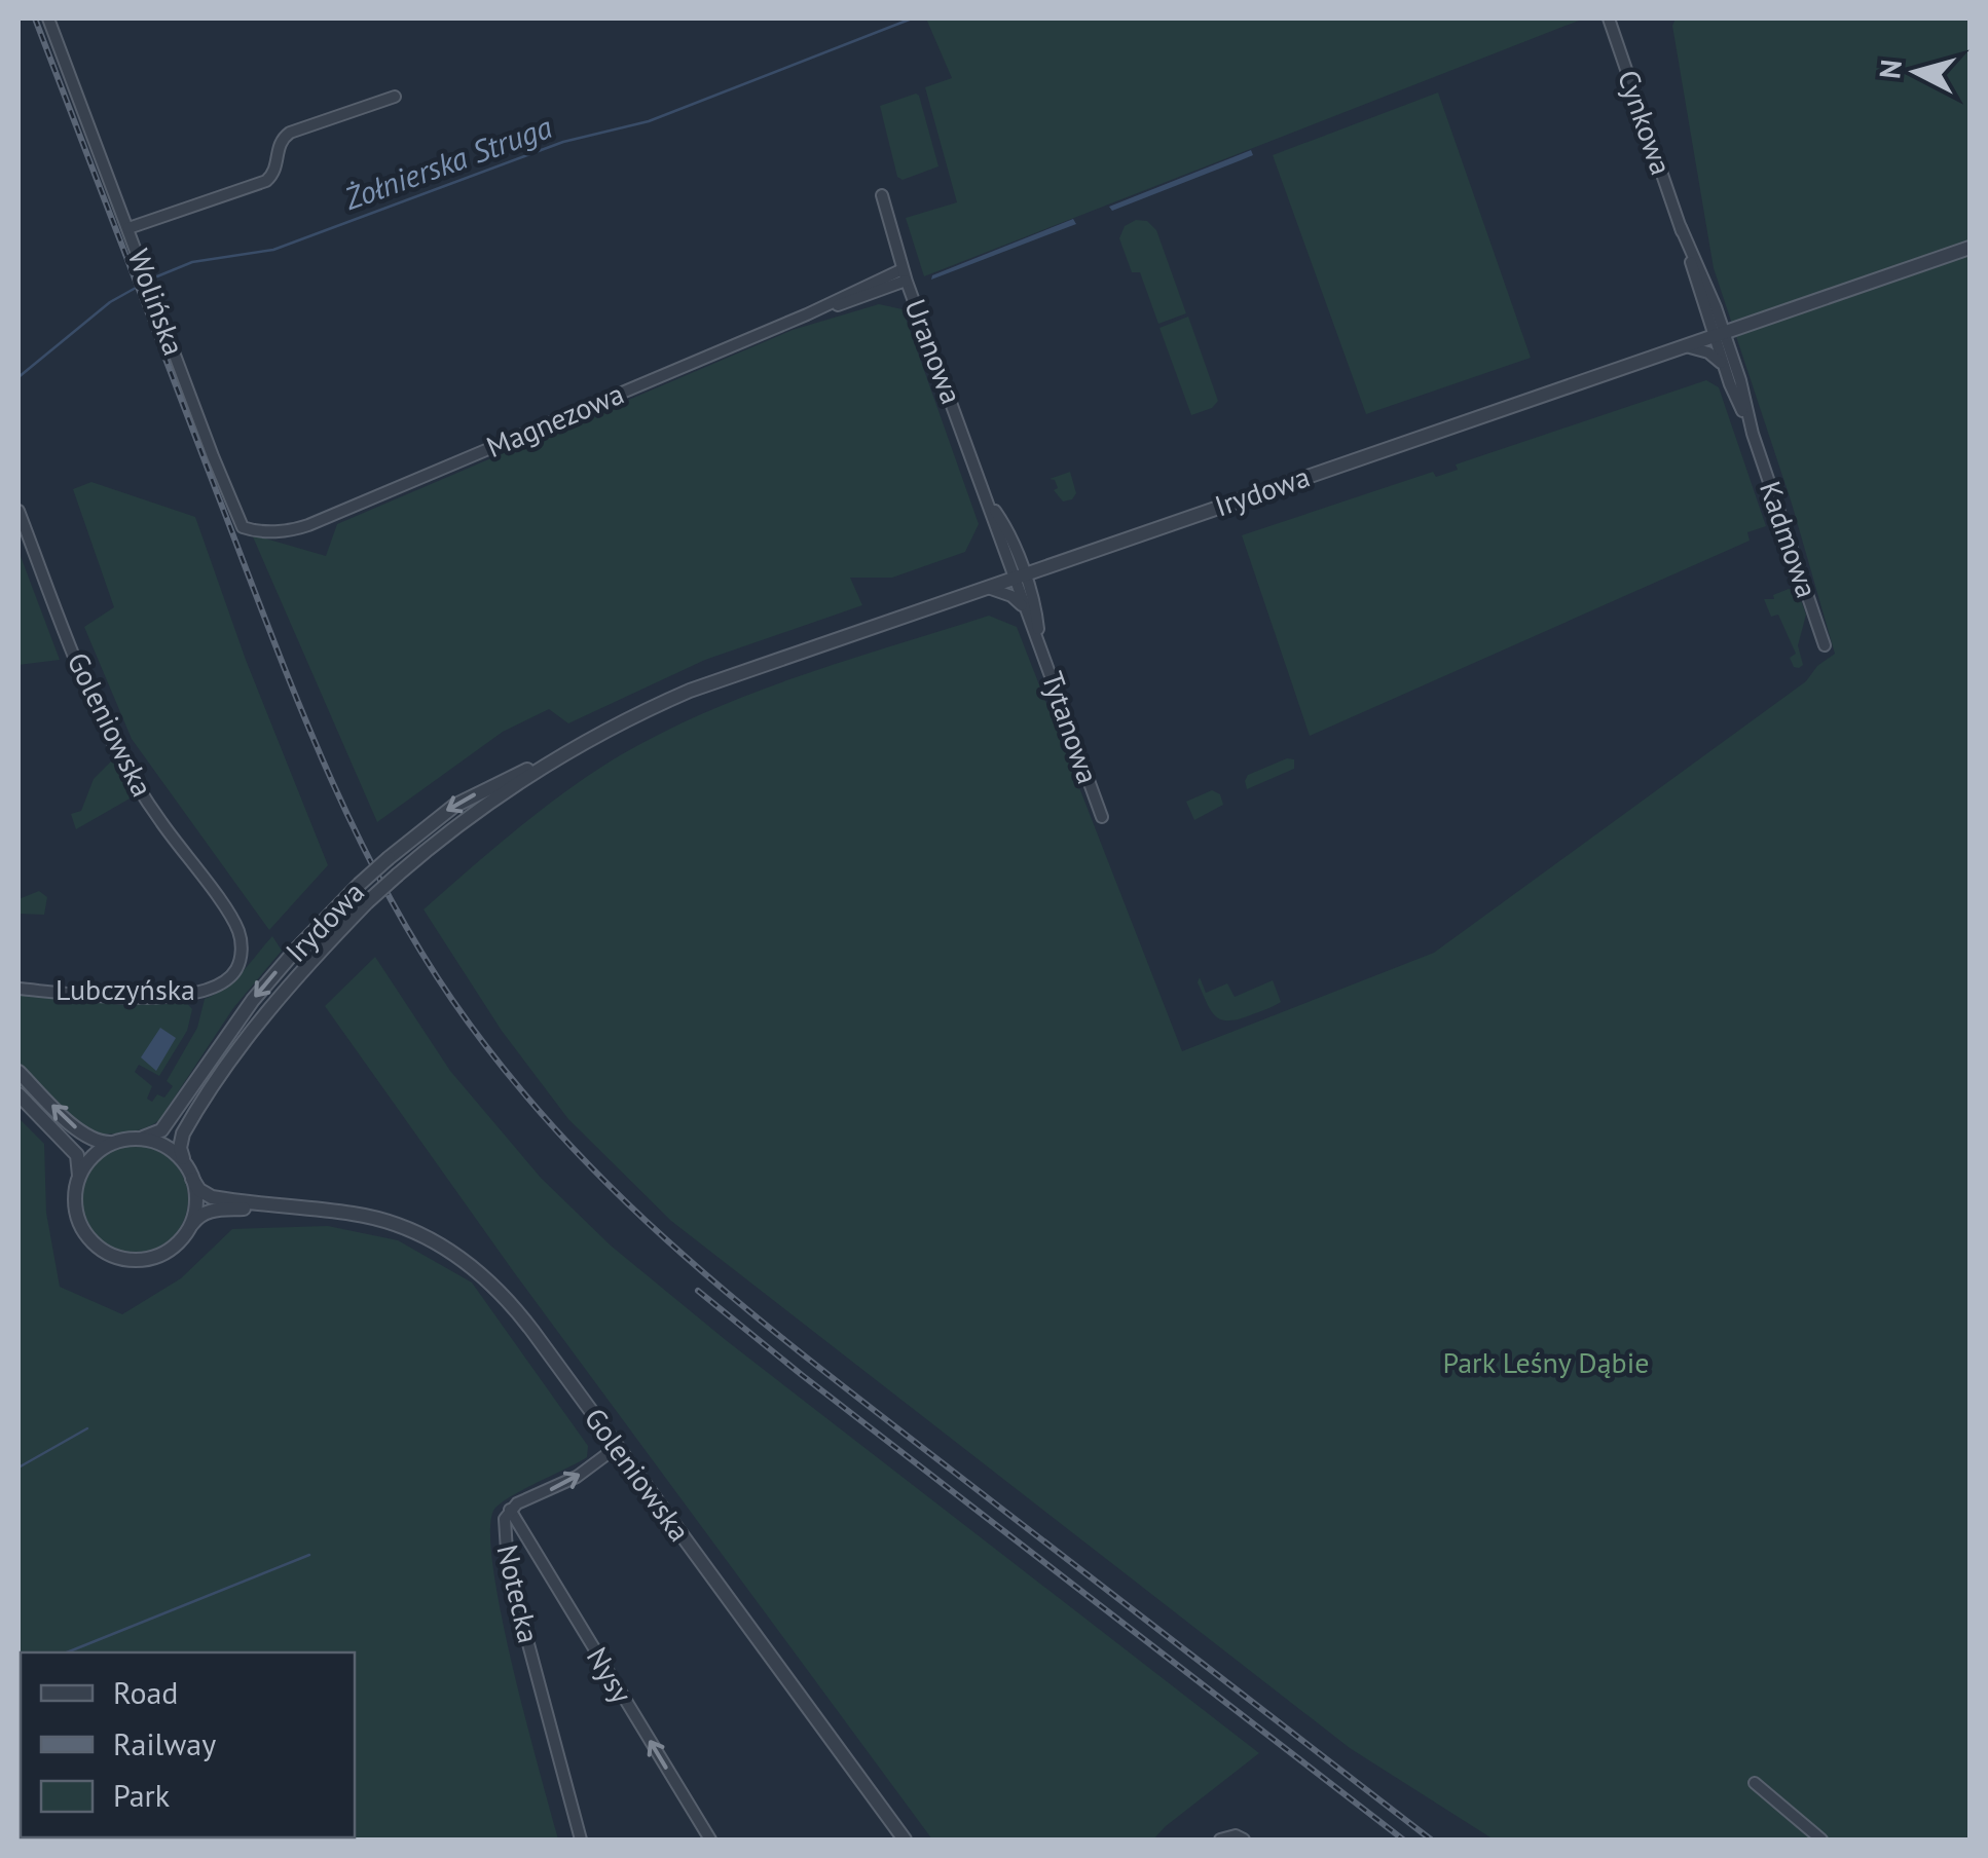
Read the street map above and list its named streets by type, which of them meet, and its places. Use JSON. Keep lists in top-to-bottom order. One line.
{"streets":{"street":["Cynkowa","Wolińska","Uranowa","Magnezowa","Irydowa","Kadmowa","Goleniowska","Tytanowa","Lubczyńska","Notecka","Nysy"]},"crossings":[["Cynkowa","Irydowa"],["Cynkowa","Kadmowa"],["Wolińska","Magnezowa"],["Uranowa","Magnezowa"],["Uranowa","Irydowa"],["Uranowa","Tytanowa"],["Irydowa","Kadmowa"],["Irydowa","Goleniowska"],["Irydowa","Tytanowa"],["Goleniowska","Lubczyńska"],["Goleniowska","Notecka"],["Notecka","Nysy"]],"one_way":["Nysy"],"water":["Żołnierska Struga"],"parks":["Park Leśny Dąbie"],"legend":["Road","Railway","Park"],"north":"left"}
